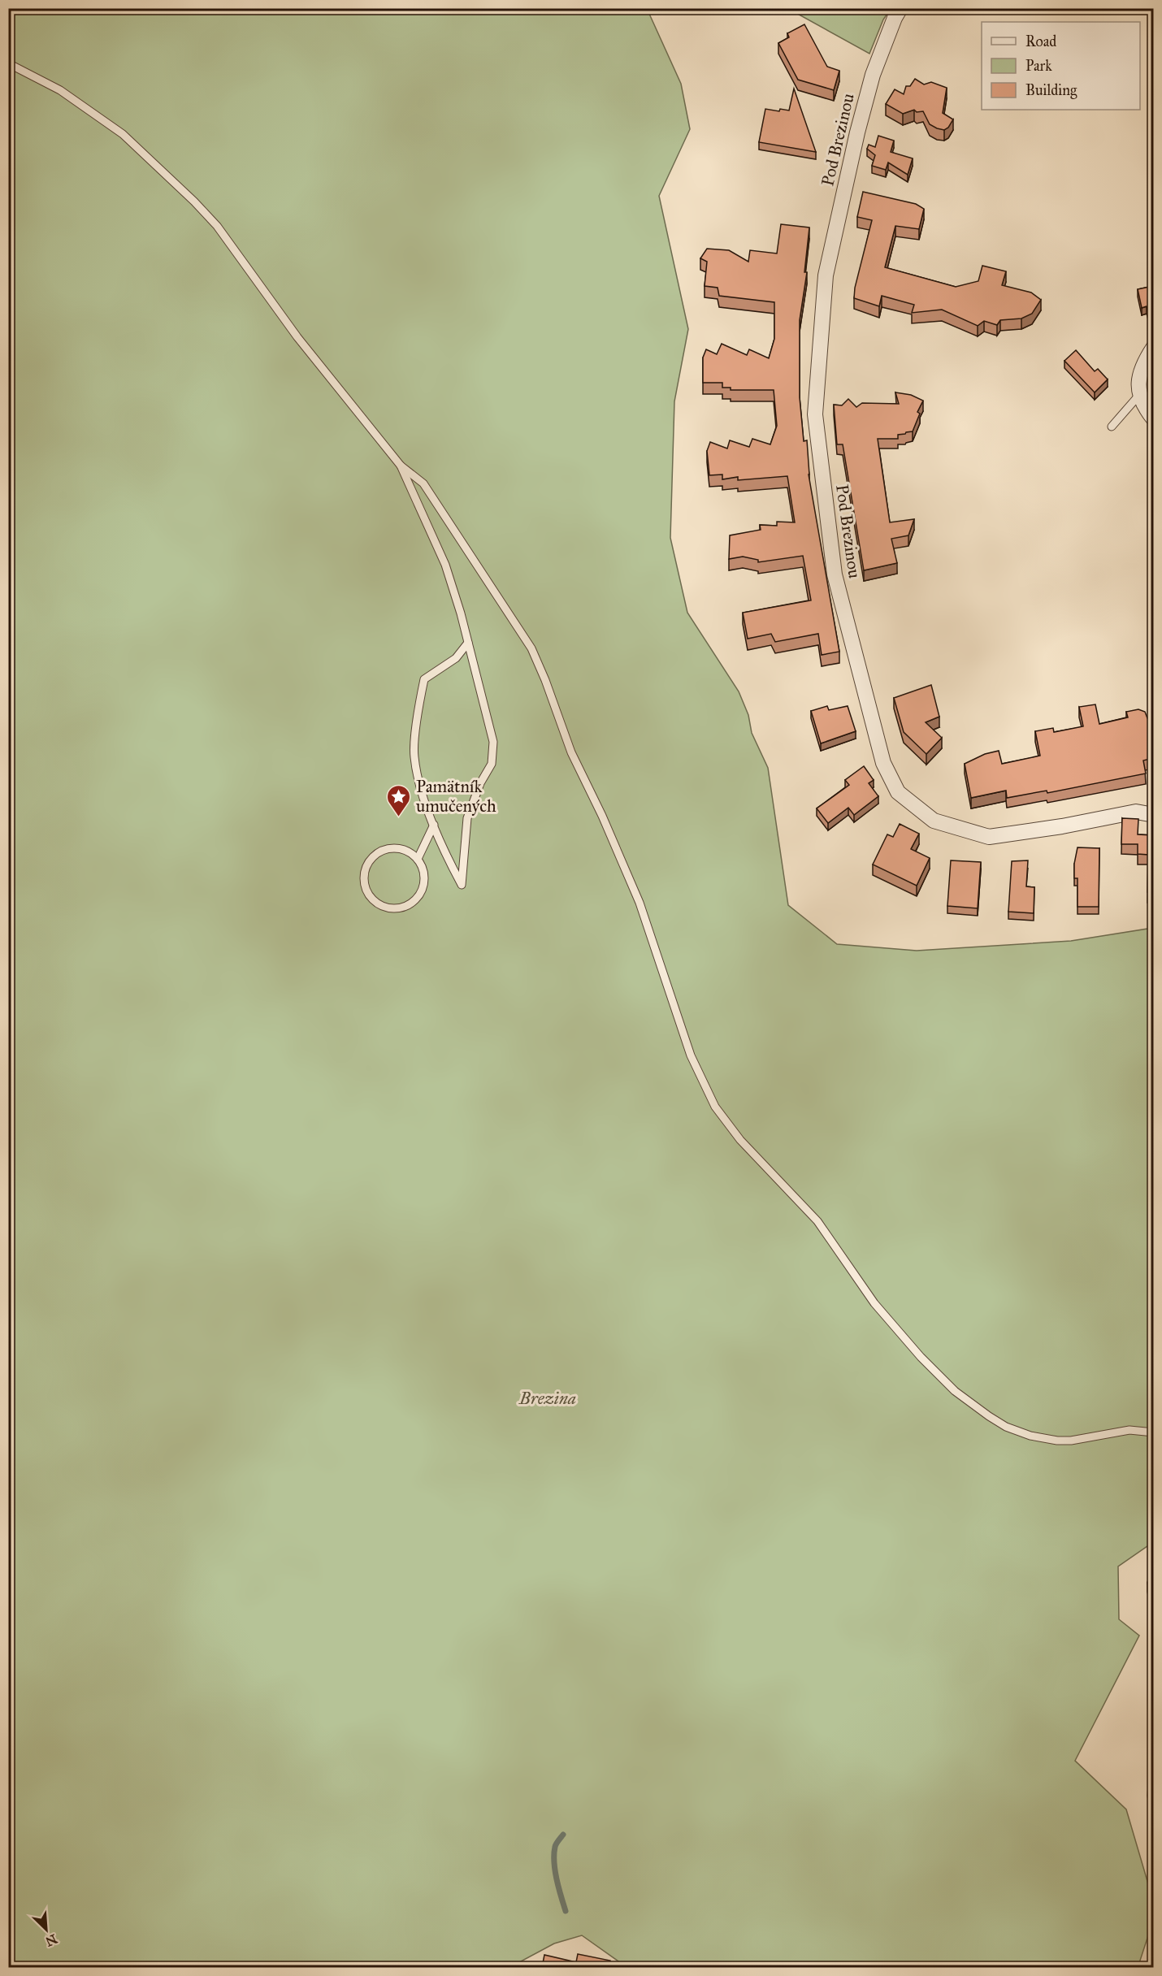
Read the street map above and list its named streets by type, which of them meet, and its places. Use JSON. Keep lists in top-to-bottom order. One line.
{"streets":{"street":["Pod Brezinou"]},"parks":["Brezina"],"places":{"place":["Pamätník umučených"]},"legend":["Road","Park","Building"],"north":"bottom right"}
